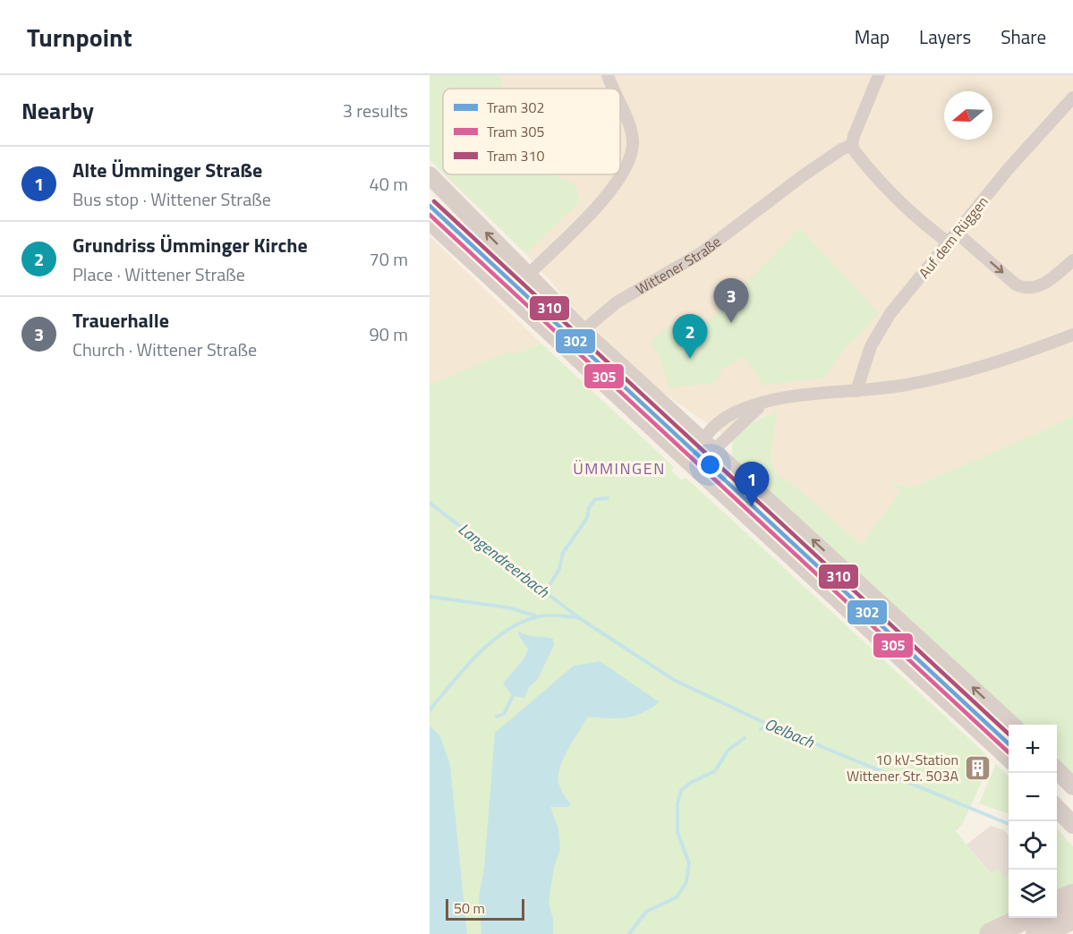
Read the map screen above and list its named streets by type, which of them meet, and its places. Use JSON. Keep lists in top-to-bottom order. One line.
{"streets":{"street":["Auf dem Rüggen","Wittener Straße"]},"districts":["ÜMMINGEN"],"water":["Langendreerbach","Oelbach"],"places":{"building":["10 kV-Station Wittener Str. 503A"]},"lines":["tram line 310","tram line 302","tram line 305"],"legend":["Tram 302","Tram 305","Tram 310"],"scale_bar":"50 m","north":"left","page":{"header":"Turnpoint","nav":["Map","Layers","Share"],"heading":["Nearby","3 results"],"list":[{"mark":"1","name":"Alte Ümminger Straße","note":"Bus stop · Wittener Straße","value":"40 m"},{"mark":"2","name":"Grundriss Ümminger Kirche","note":"Place · Wittener Straße","value":"70 m"},{"mark":"3","name":"Trauerhalle","note":"Church · Wittener Straße","value":"90 m"}],"pins":["3","2","1"],"map_buttons":["+","−"],"scale":"50 m"}}
